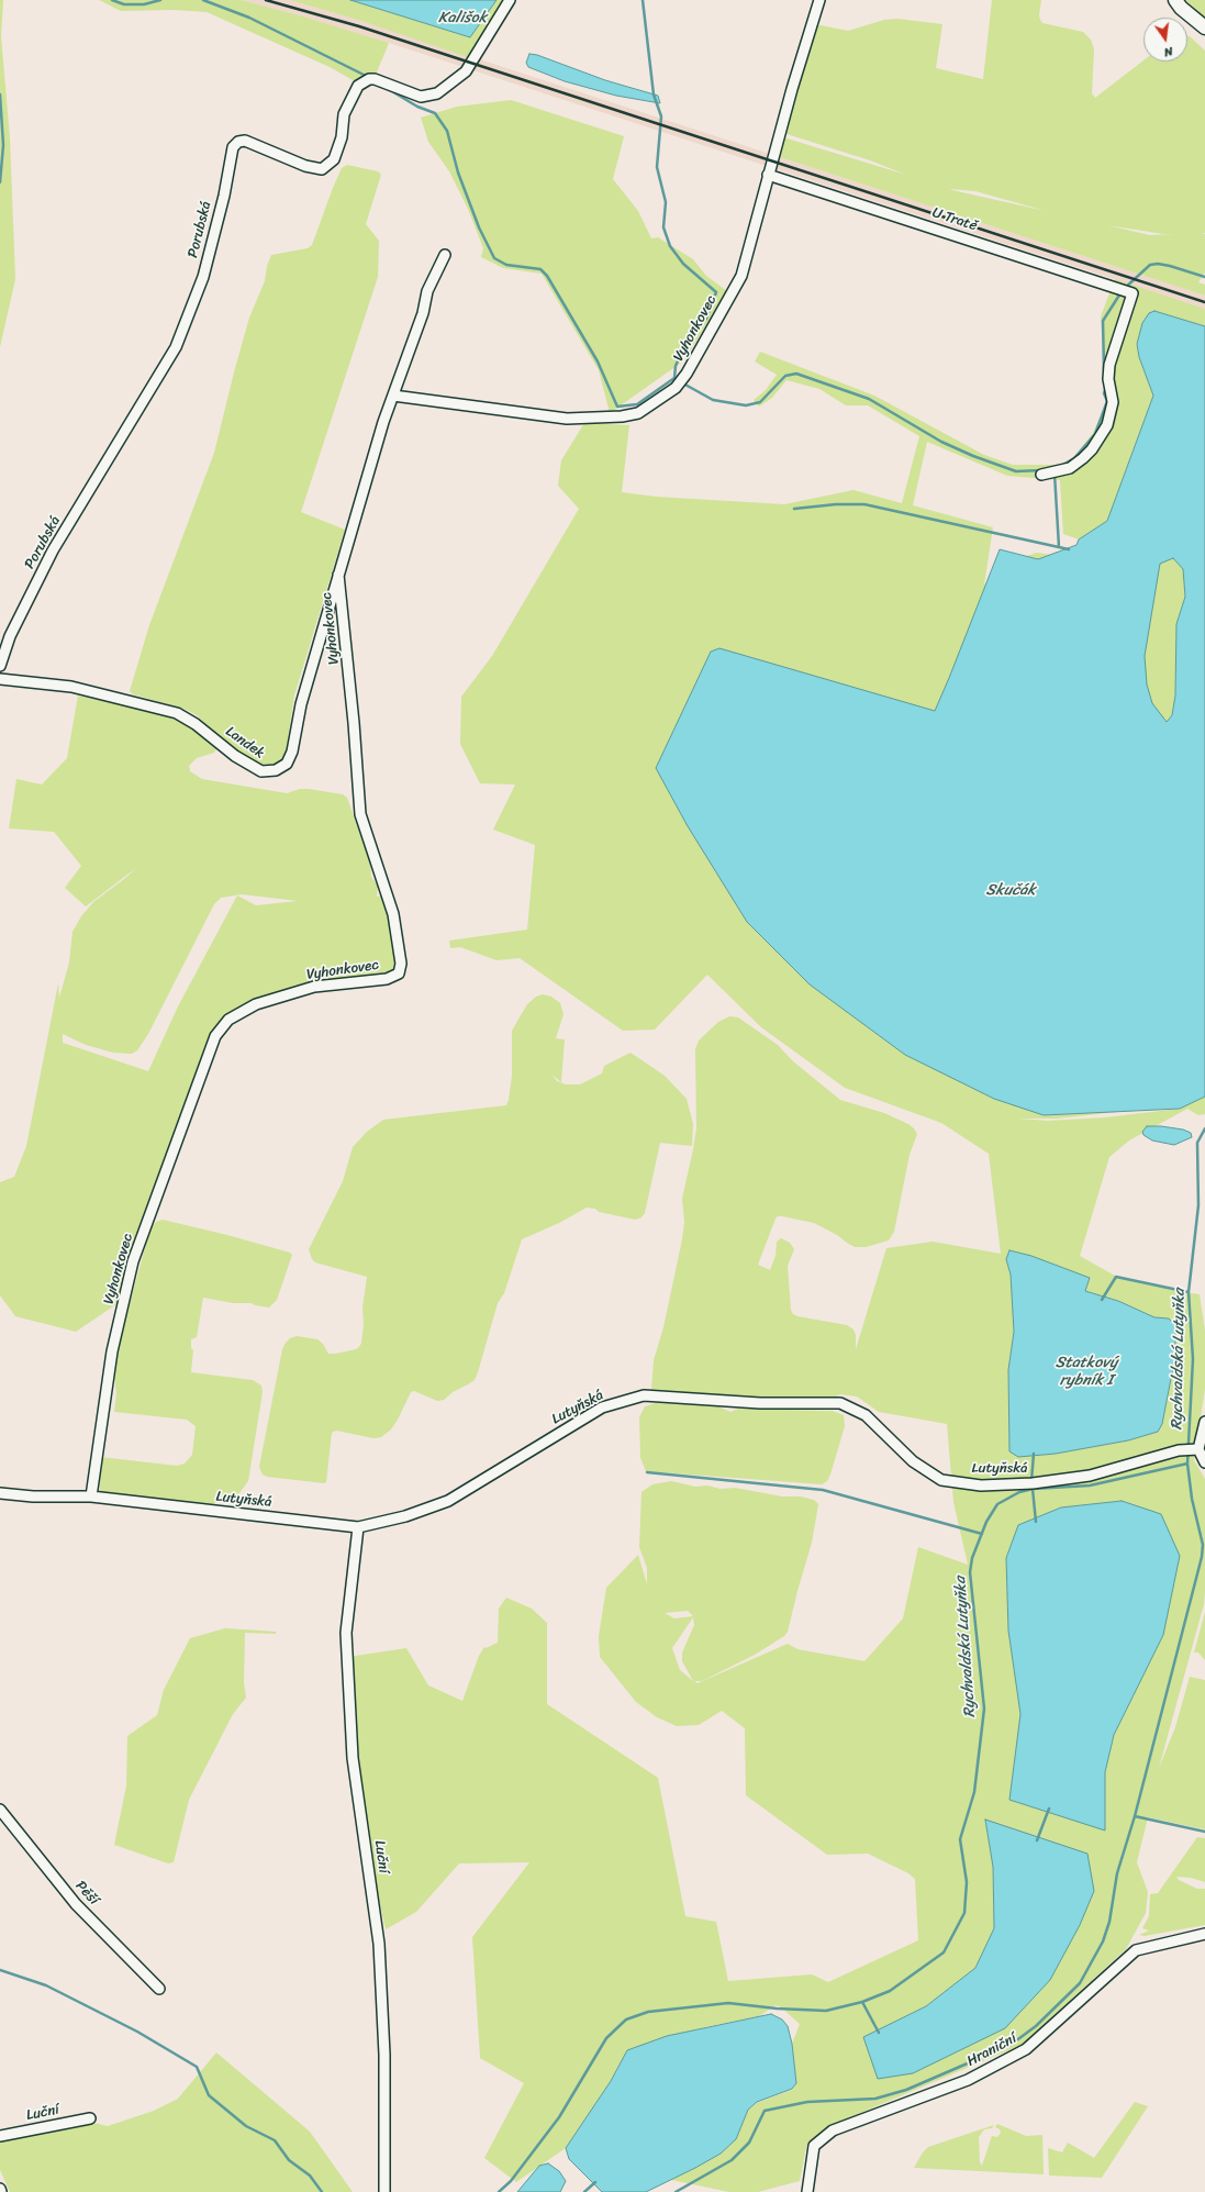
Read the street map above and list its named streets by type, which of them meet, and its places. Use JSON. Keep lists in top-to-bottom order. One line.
{"streets":{"street":["U Tratě","Porubská","Vyhonkovec","Landek","Lutyňská","Luční","Pěší","Hraniční"]},"crossings":[["U Tratě","Vyhonkovec"],["Vyhonkovec","Landek"],["Vyhonkovec","Lutyňská"],["Lutyňská","Luční"]],"water":["Kališok","Skučák","Rychvaldská Lutyňka","Statkový rybník I"],"north":"bottom"}
